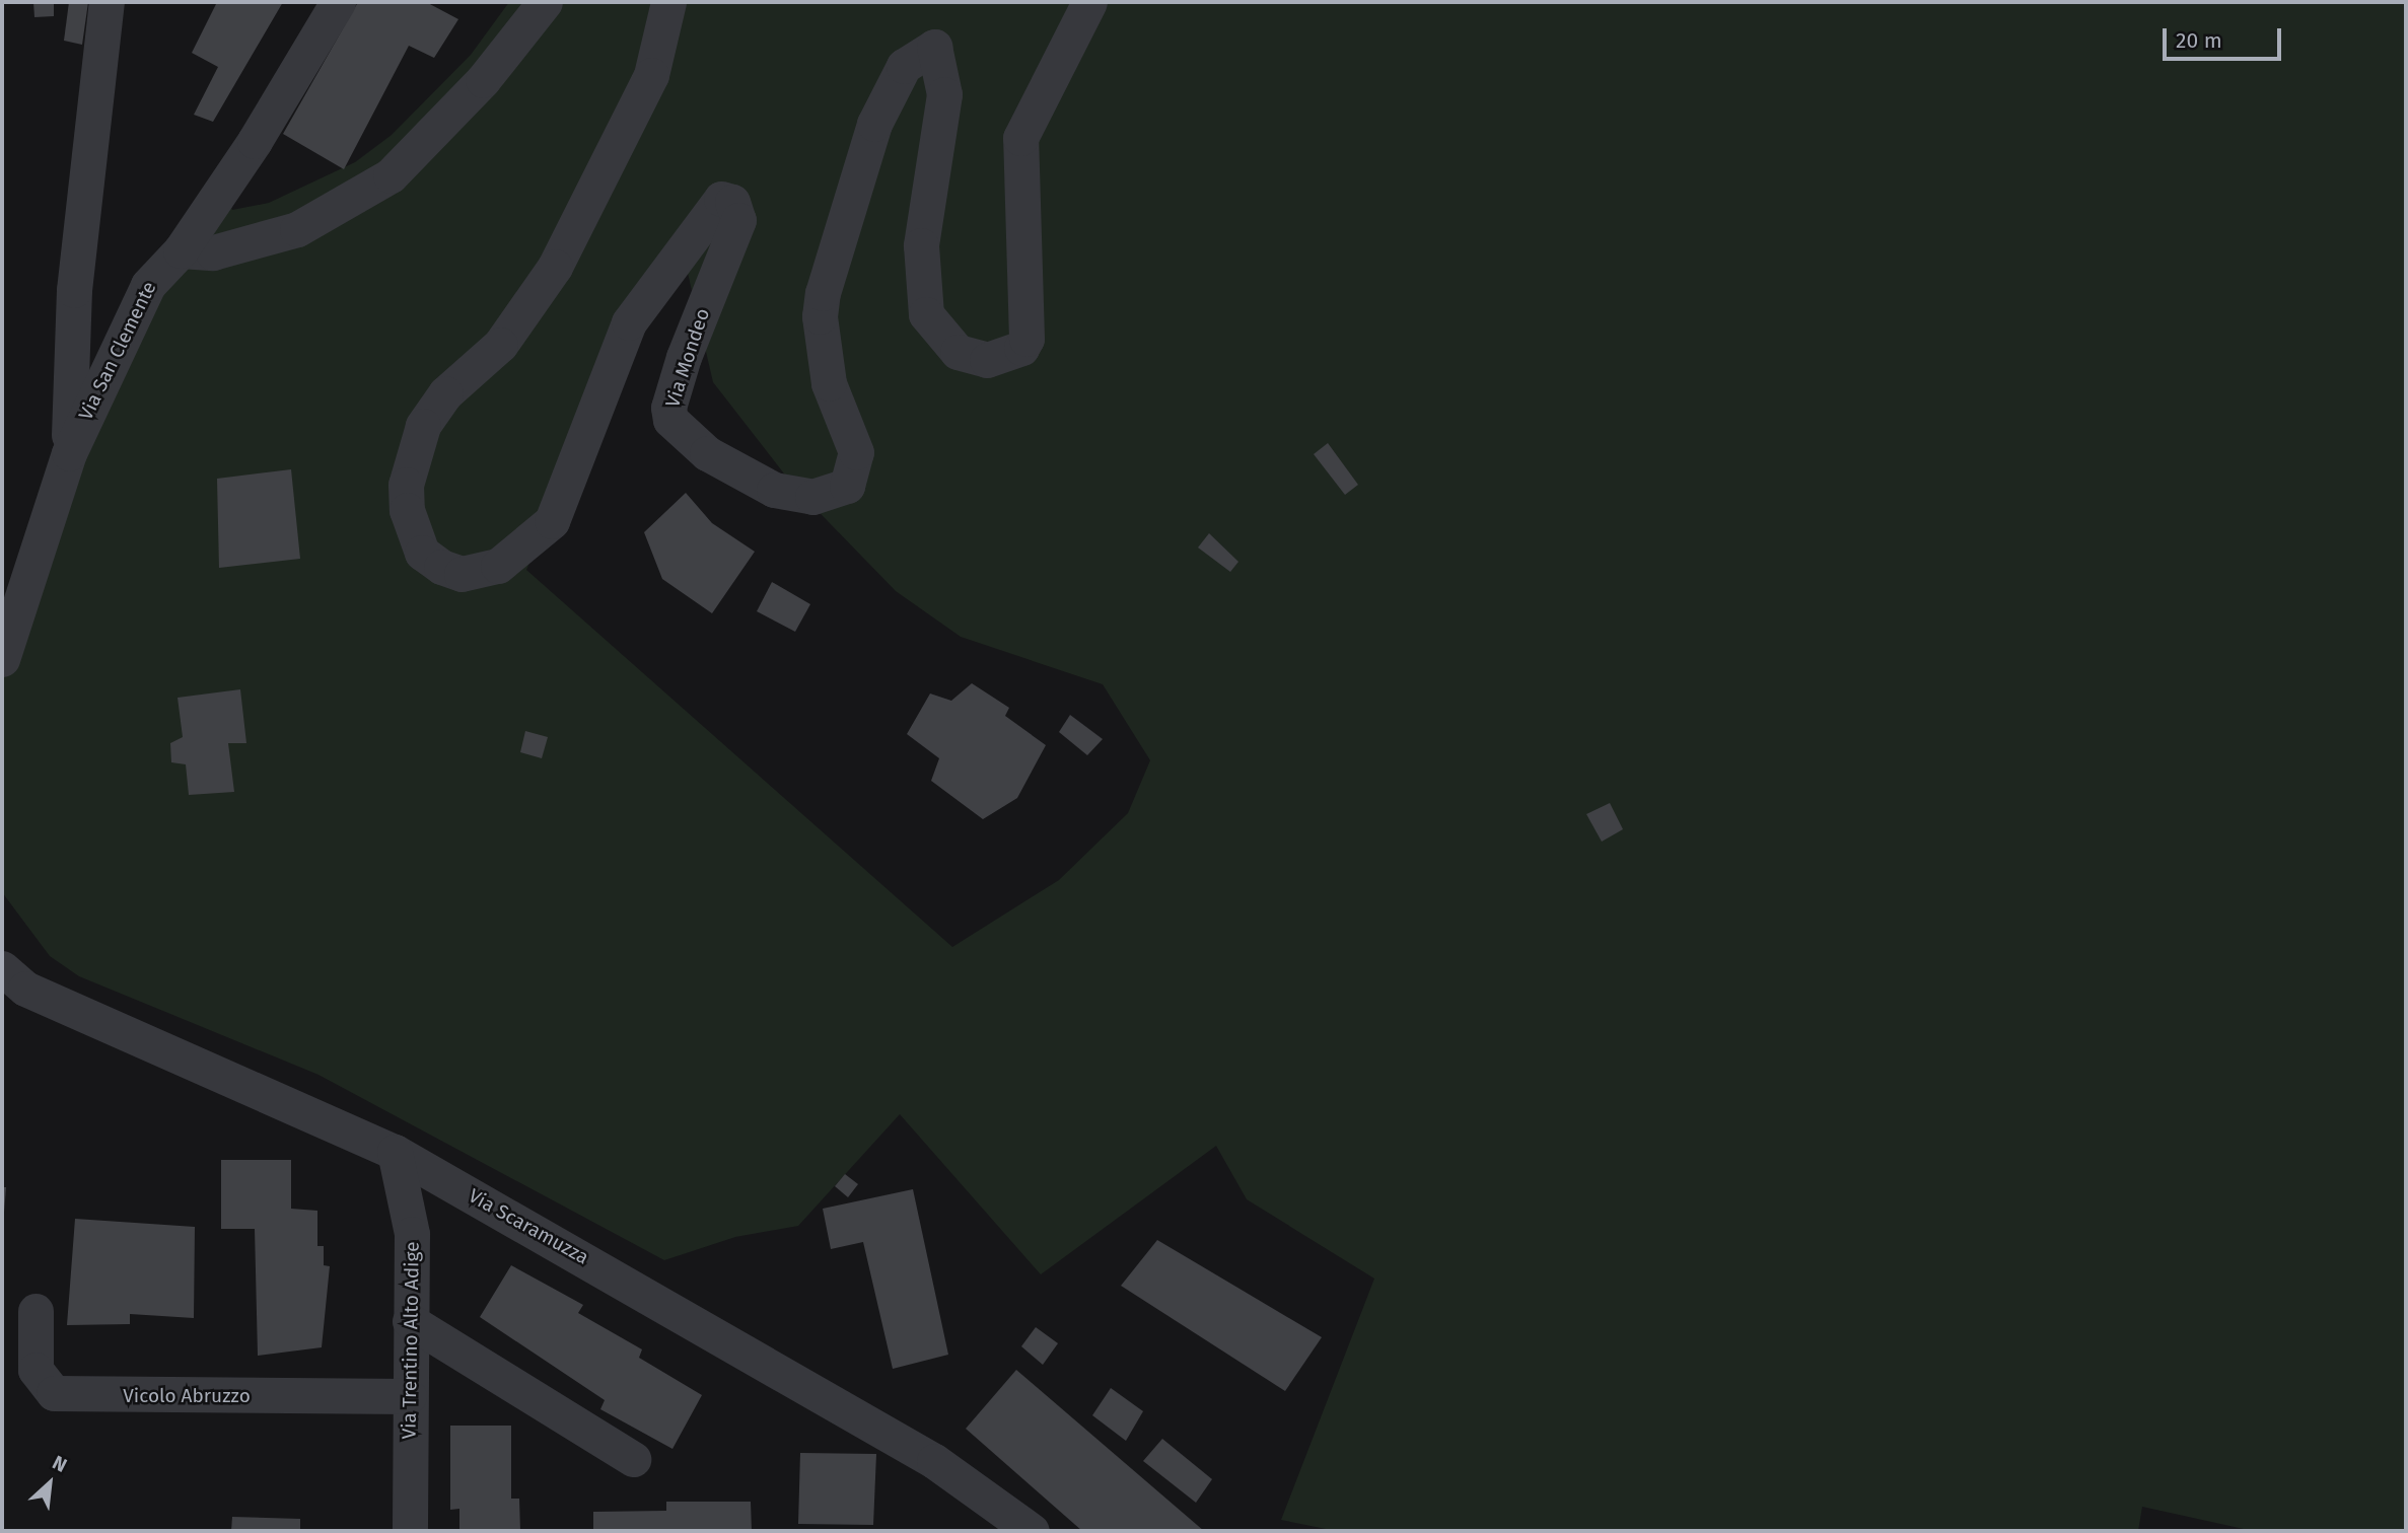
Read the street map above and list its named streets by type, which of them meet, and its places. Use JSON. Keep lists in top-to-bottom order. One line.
{"streets":{"street":["Via San Clemente","Via Mondeo","Via Scaramuzza","Via Trentino Alto Adige","Vicolo Abruzzo"]},"crossings":[["Via Scaramuzza","Via Trentino Alto Adige"],["Via Trentino Alto Adige","Vicolo Abruzzo"]],"scale_bar":"20 m","north":"top right"}
